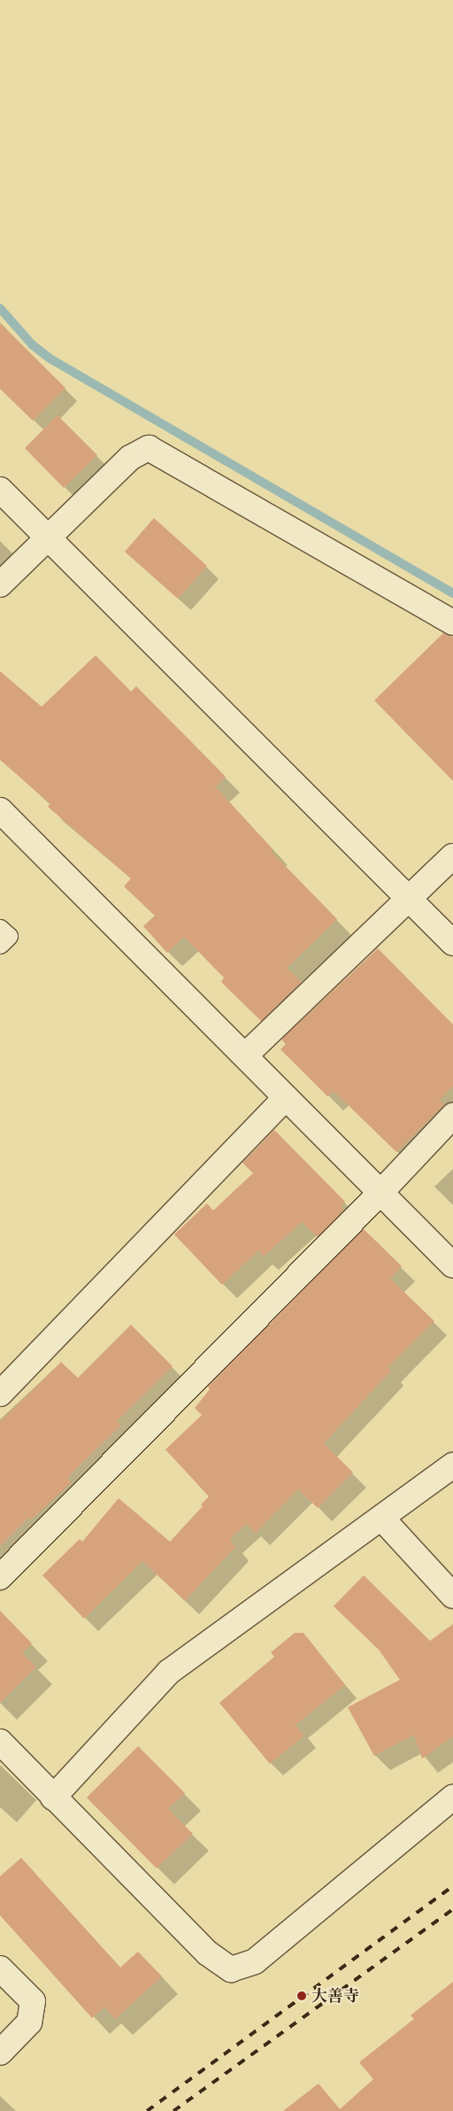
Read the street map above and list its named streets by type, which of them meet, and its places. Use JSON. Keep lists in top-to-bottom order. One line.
{"places":["大善寺"]}
